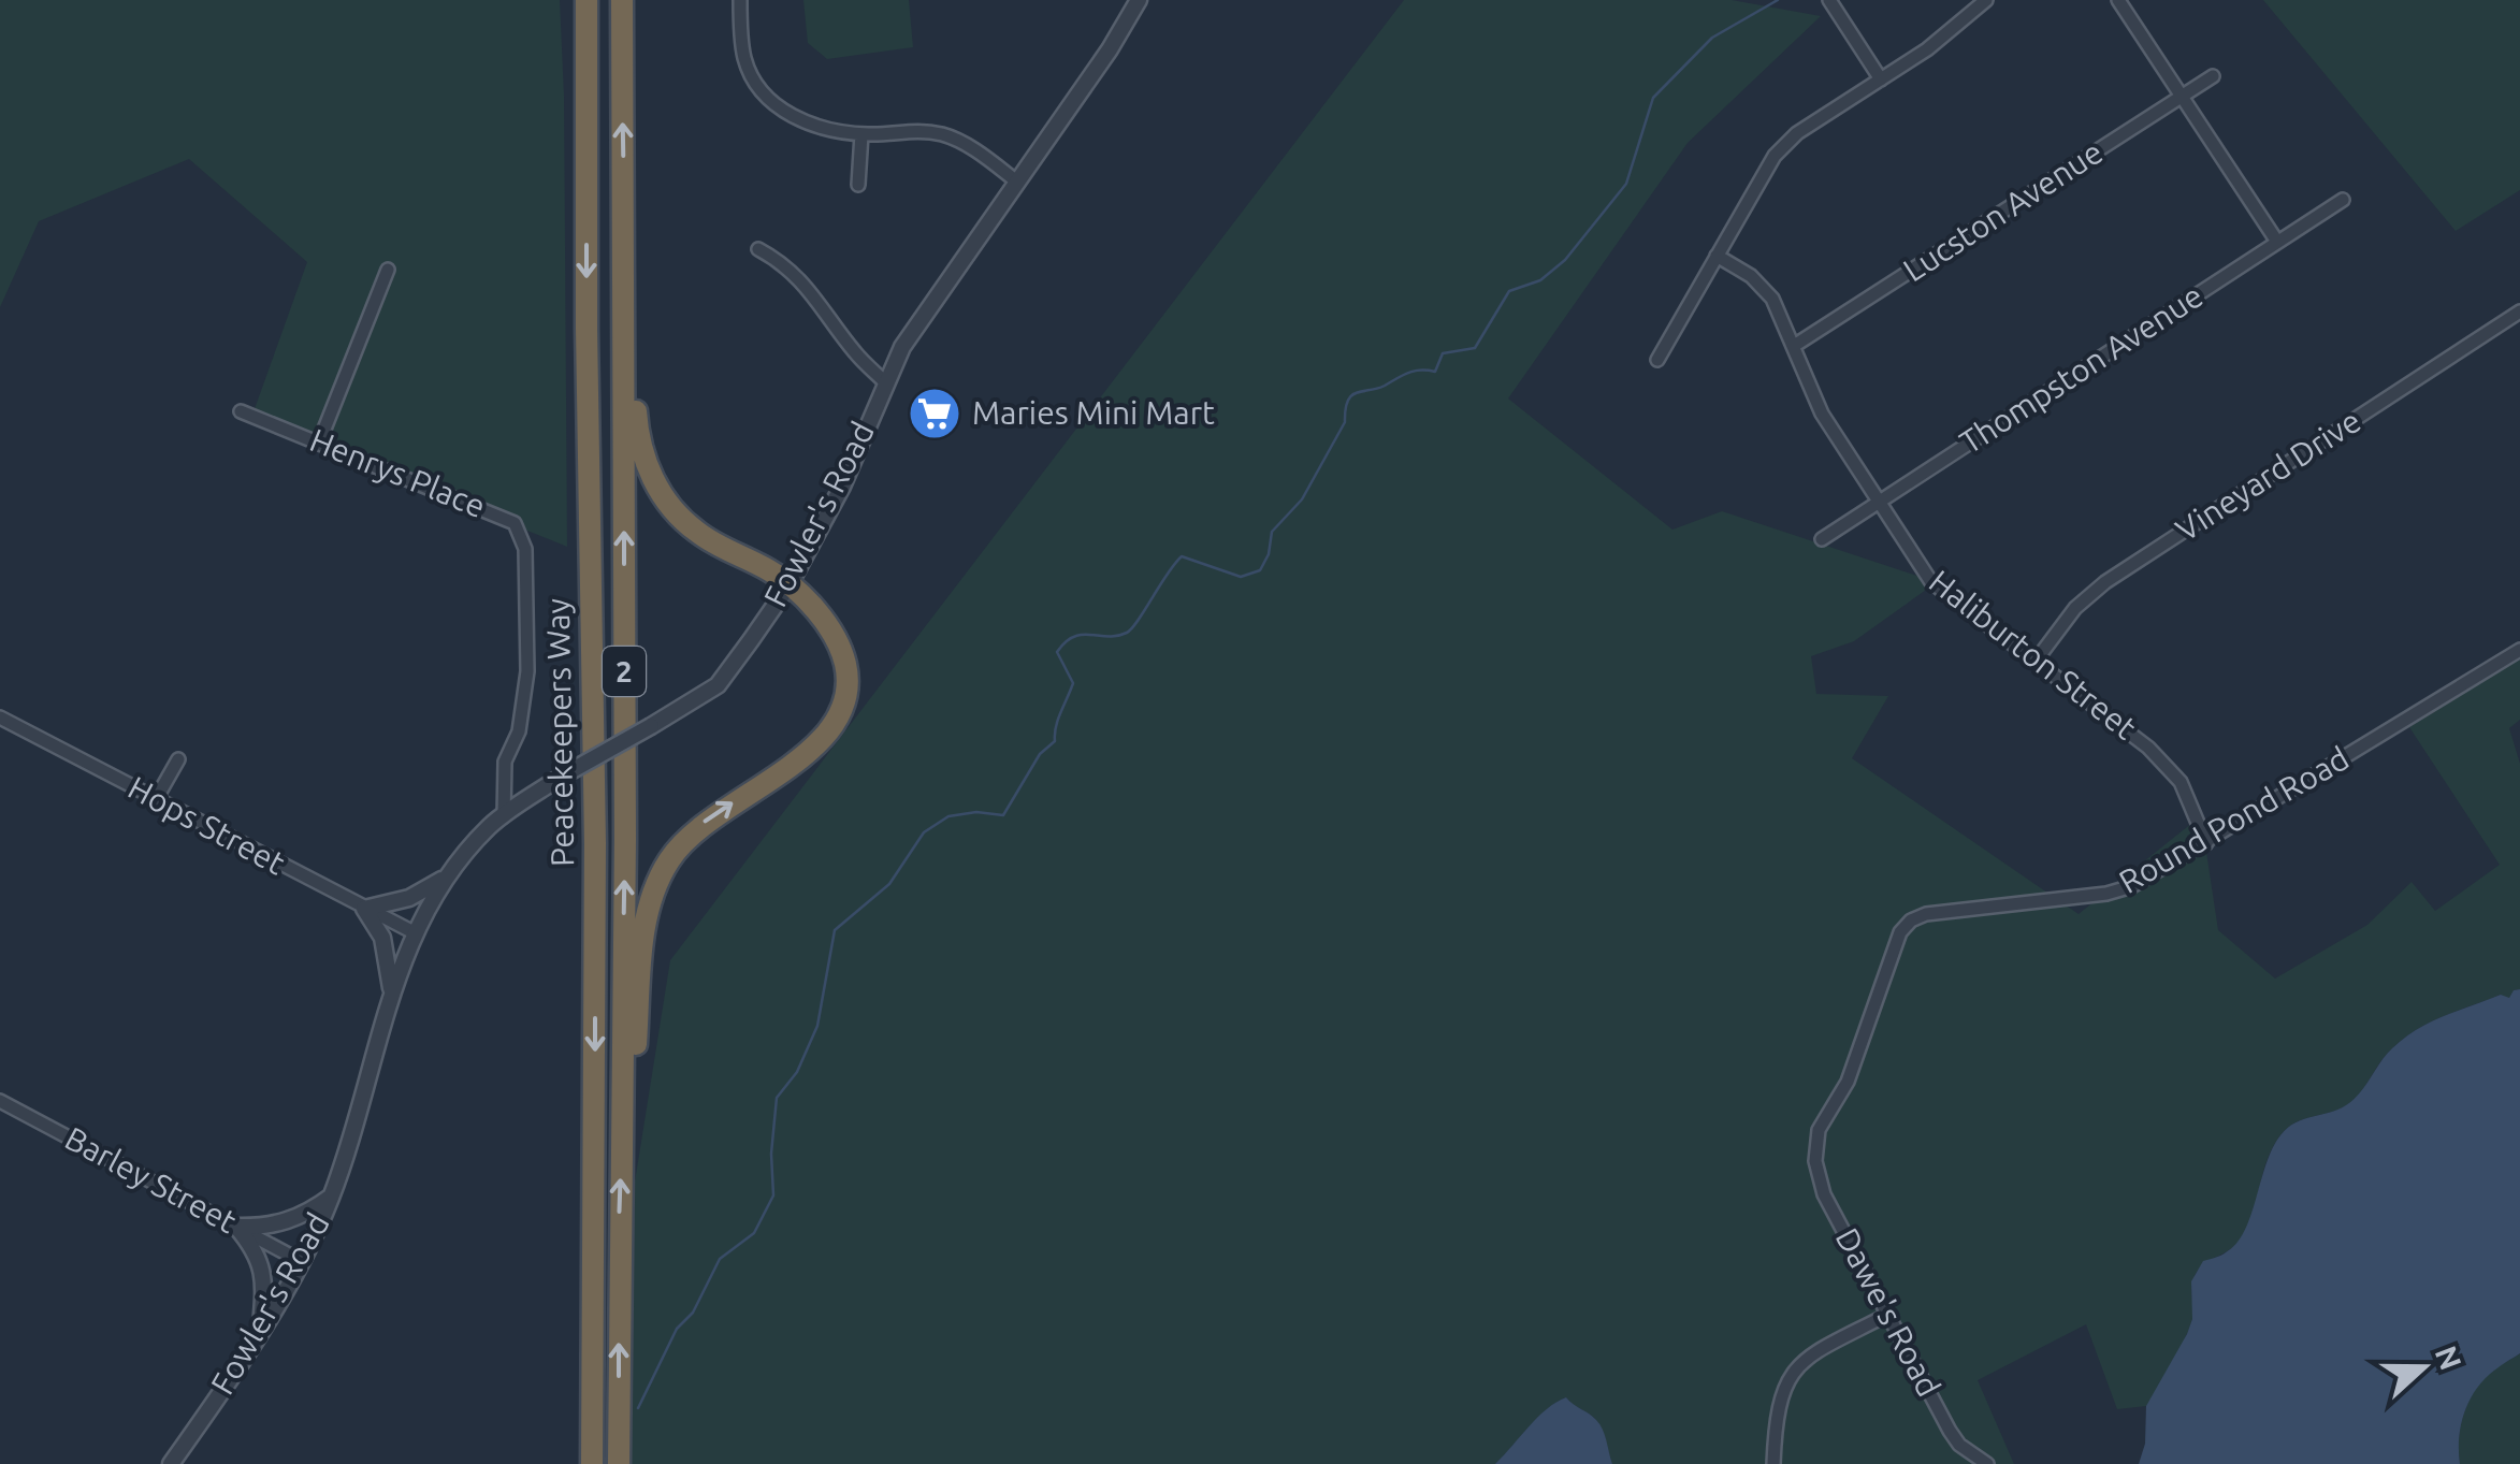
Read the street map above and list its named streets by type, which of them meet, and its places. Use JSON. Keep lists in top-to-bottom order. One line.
{"streets":{"highway":["2","Peacekeepers Way"],"street":["Lucston Avenue","Thompston Avenue","Henrys Place","Vineyard Drive","Fowler's Road","Haliburton Street","Round Pond Road","Hops Street","Barley Street","Dawe's Road"]},"crossings":[["Lucston Avenue","Haliburton Street"],["Thompston Avenue","Haliburton Street"],["Henrys Place","Fowler's Road"],["Vineyard Drive","Haliburton Street"],["Fowler's Road","Hops Street"],["Fowler's Road","Barley Street"],["Haliburton Street","Round Pond Road"],["Round Pond Road","Dawe's Road"]],"places":{"supermarket":["Maries Mini Mart"]},"north":"right"}
